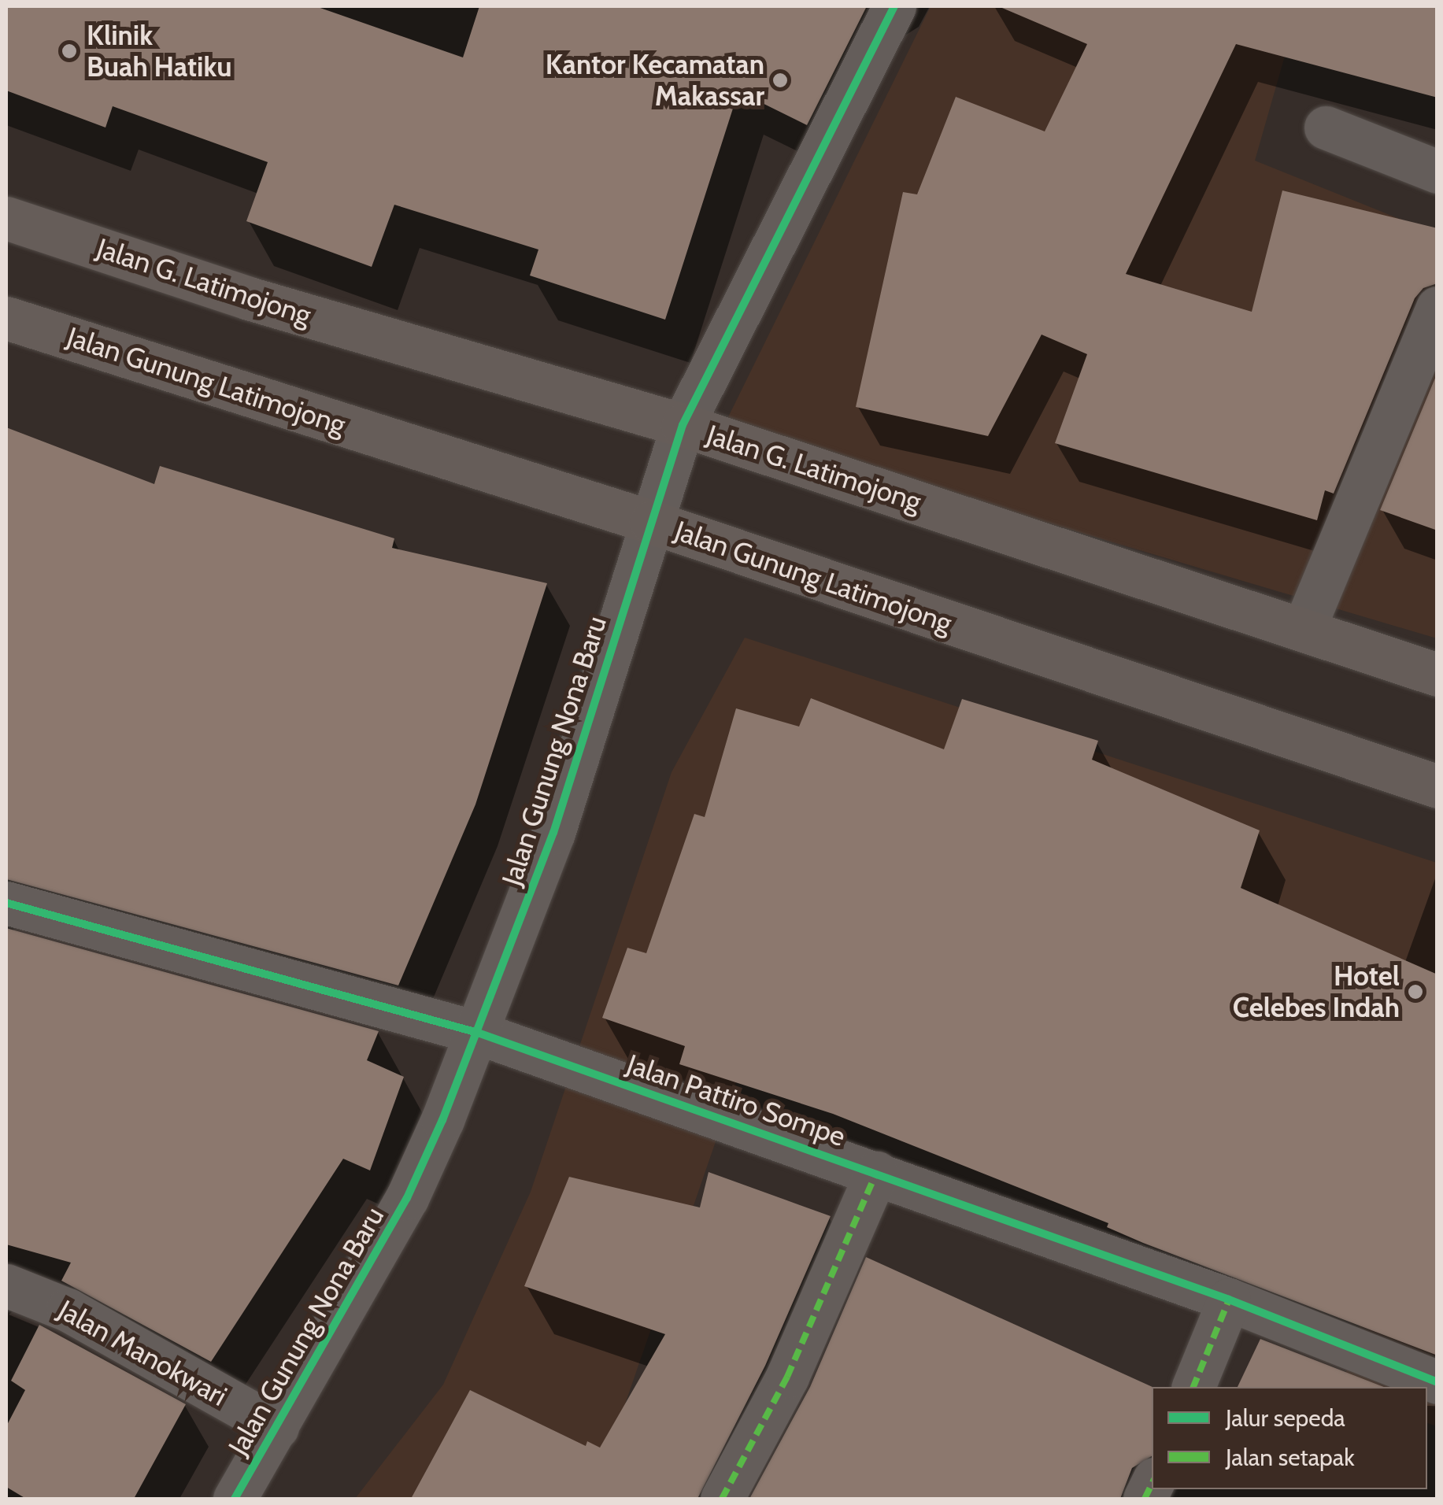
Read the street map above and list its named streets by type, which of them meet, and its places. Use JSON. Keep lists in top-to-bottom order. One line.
{"streets":{"main road":["Jalan G. Latimojong","Jalan Gunung Latimojong"],"street":["Jalan Gunung Nona Baru","Jalan Pattiro Sompe","Jalan Manokwari"]},"crossings":[["Jalan G. Latimojong","Jalan Gunung Nona Baru"],["Jalan Gunung Latimojong","Jalan Gunung Nona Baru"],["Jalan Gunung Nona Baru","Jalan Pattiro Sompe"],["Jalan Gunung Nona Baru","Jalan Manokwari"]],"places":["Klinik Buah Hatiku","Kantor Kecamatan Makassar","Hotel Celebes Indah"],"legend":["Jalur sepeda","Jalan setapak"]}
